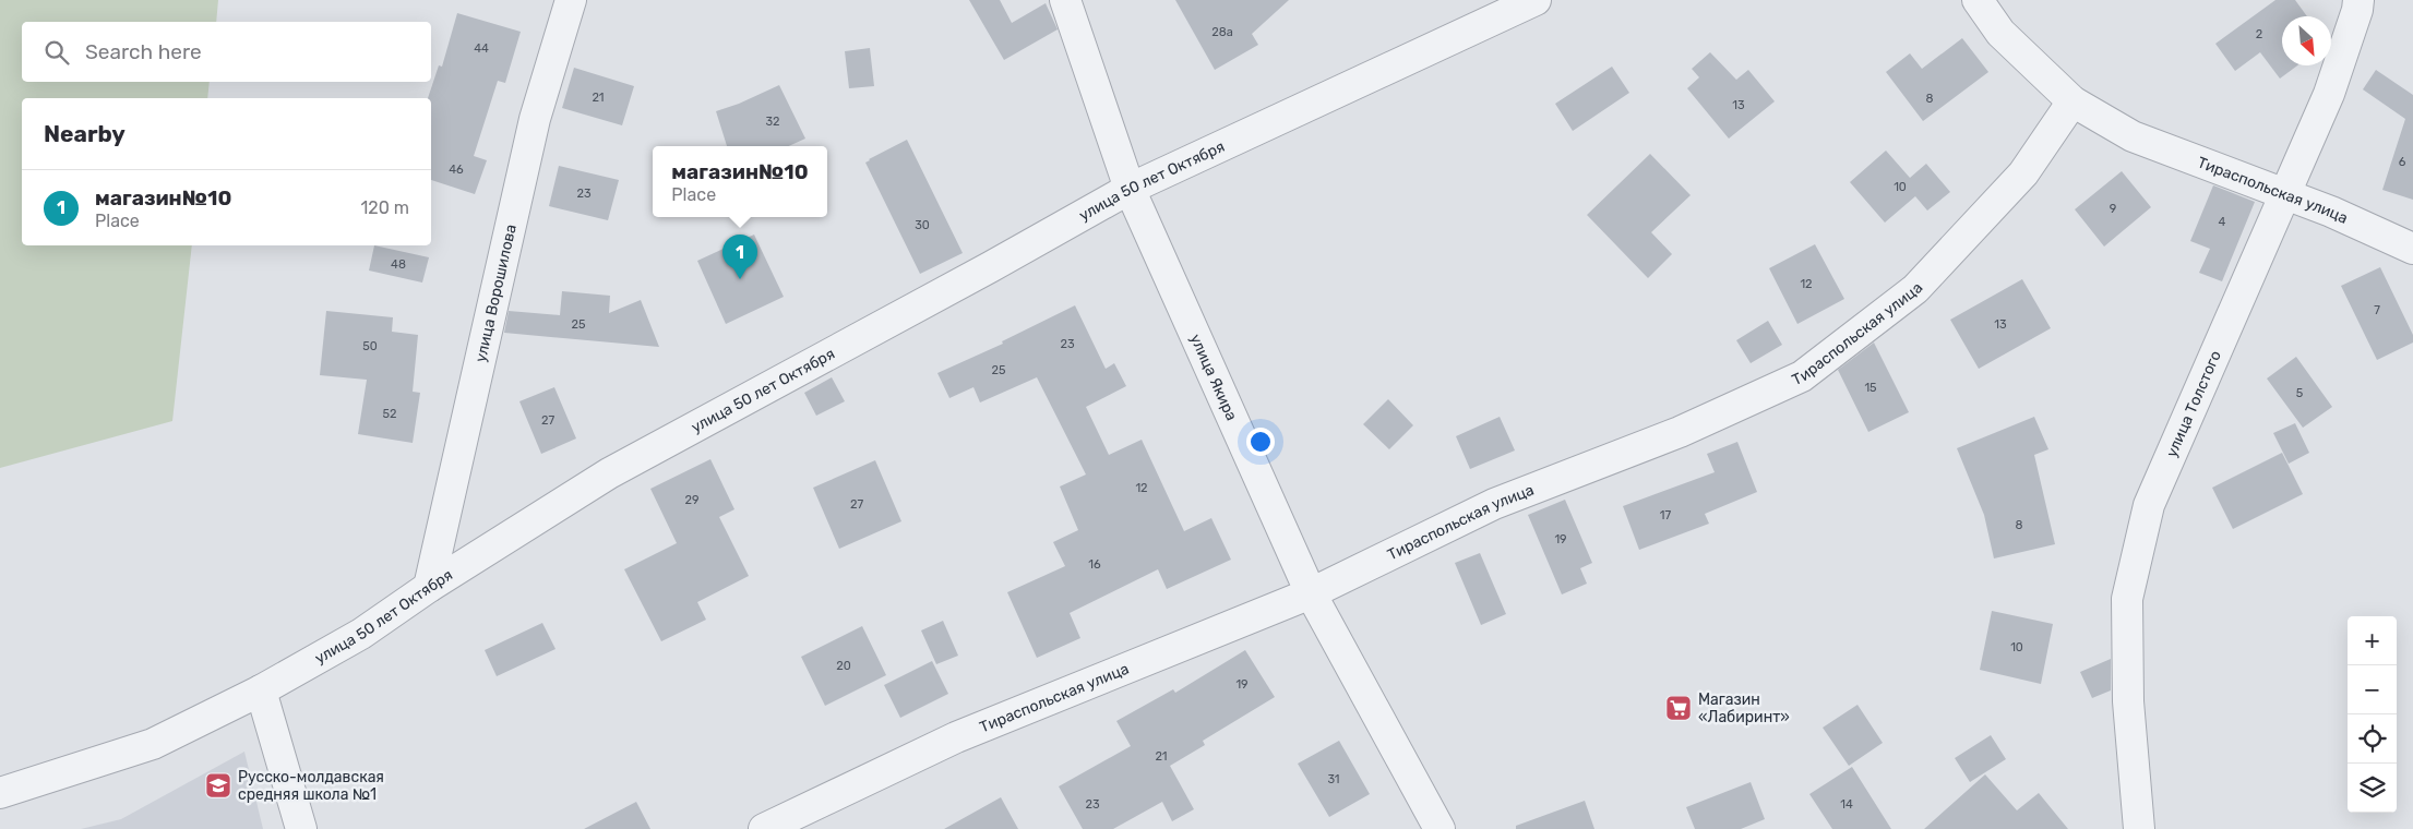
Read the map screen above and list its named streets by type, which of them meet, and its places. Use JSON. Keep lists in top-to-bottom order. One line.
{"streets":{"street":["улица 50 лет Октября","Тираспольская улица","улица Ворошилова","улица Якира","улица Толстого"]},"crossings":[["улица 50 лет Октября","улица Ворошилова"],["улица 50 лет Октября","улица Якира"],["Тираспольская улица","улица Якира"],["Тираспольская улица","улица Толстого"]],"places":{"supermarket":["Магазин «Лабиринт»"],"school or university":["Русско-молдавская средняя школа №1"]},"house_numbers":["28а","2","44","21","8","13","32","6","46","10","23","9","4","30","48","12","7","25","13","23","50","25","15","5","52","27","12","29","27","17","8","19","16","10","20","19","21","31","23","14"],"north":"bottom right","page":{"search":"Search here","heading":"Nearby","popup":["магазин№10","Place"],"list":[{"mark":"1","name":"магазин№10","note":"Place","value":"120 m"}],"pins":"1","map_buttons":["+","−"]}}
